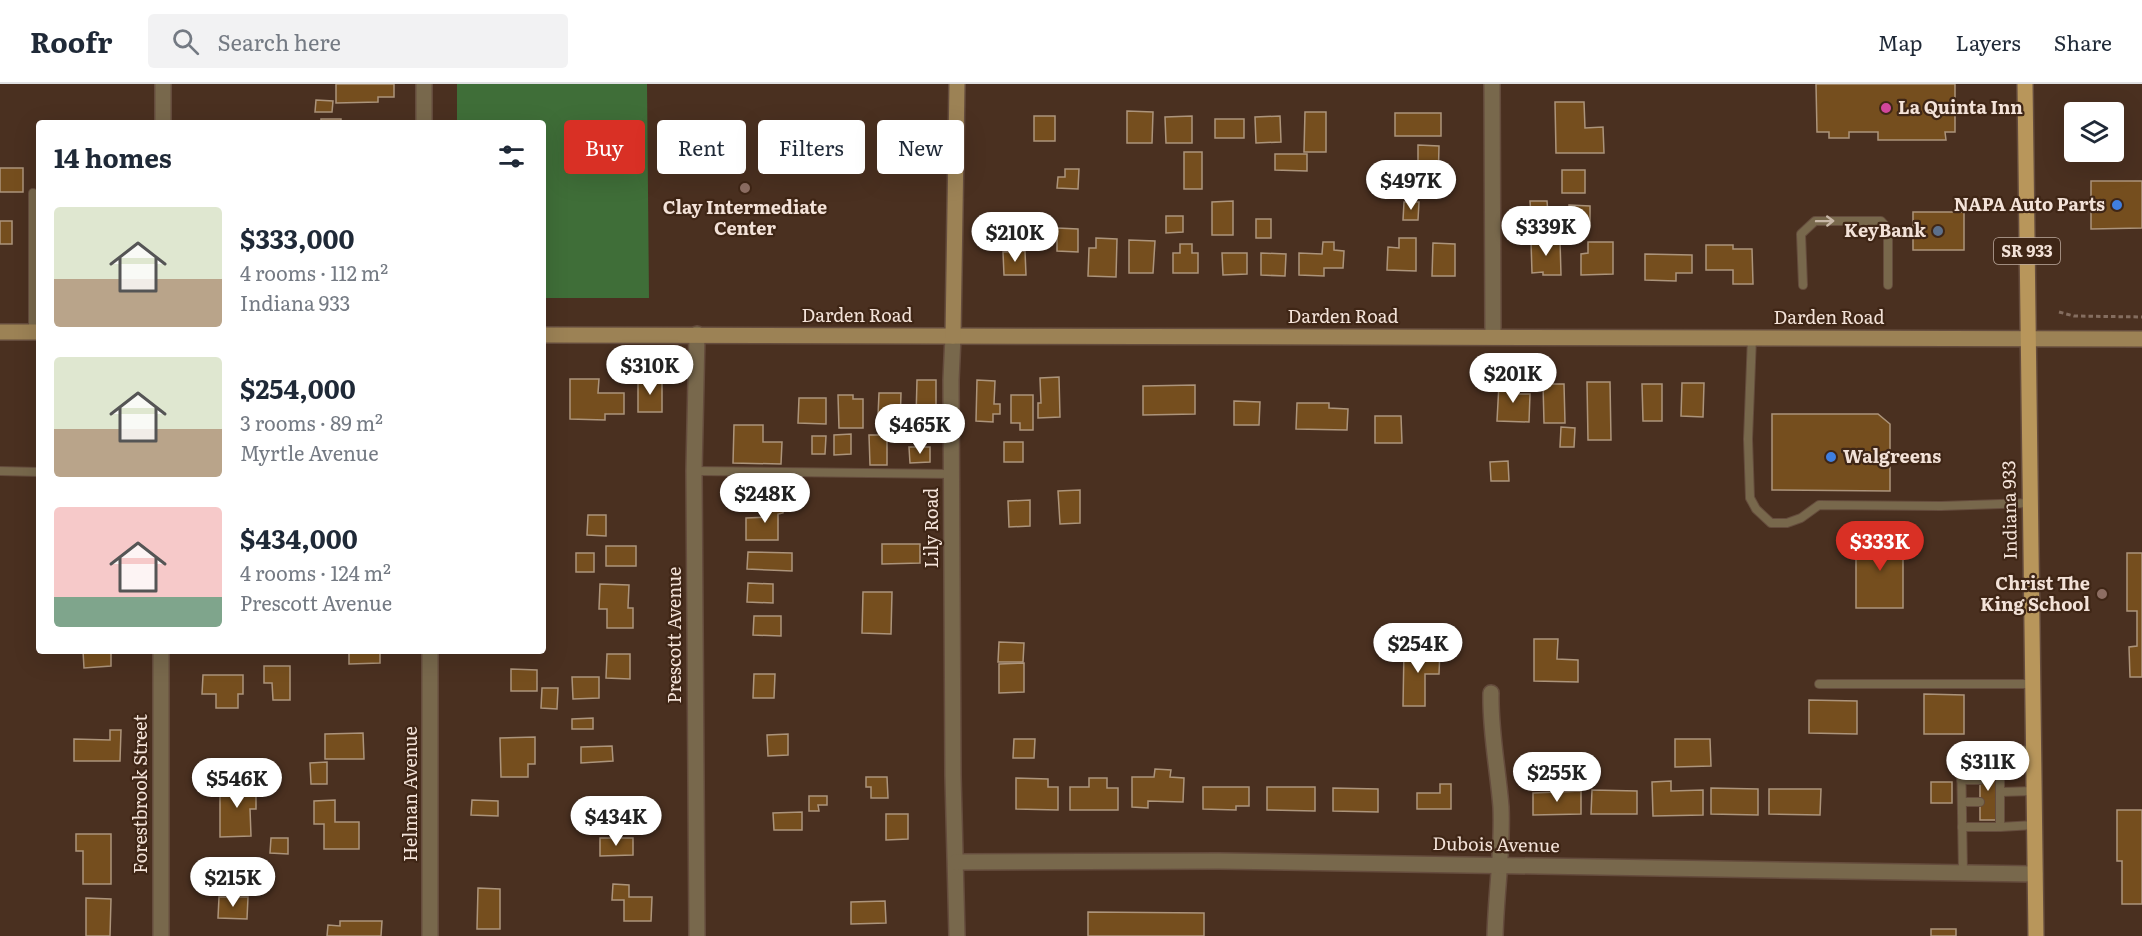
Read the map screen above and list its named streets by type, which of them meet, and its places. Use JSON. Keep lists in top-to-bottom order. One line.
{"streets":{"main road":["SR 933","Indiana 933"],"street":["Darden Road","Lily Road","Prescott Avenue","Forestbrook Street","Helman Avenue","Dubois Avenue"]},"crossings":[["Darden Road","Indiana 933"],["Darden Road","Lily Road"],["Darden Road","Prescott Avenue"],["Indiana 933","Dubois Avenue"],["Lily Road","Dubois Avenue"]],"places":["La Quinta Inn","Clay Intermediate Center","NAPA Auto Parts","KeyBank","Walgreens","Christ The King School"],"page":{"header":"Roofr","search":"Search here","nav":["Map","Layers","Share"],"chip":["Buy","Rent","Filters","New"],"heading":"14 homes","price":["$497K","$339K","$210K","$310K","$201K","$465K","$248K","$333K","$254K","$311K","$255K","$546K","$434K","$215K"],"list":[{"name":"$333,000","note":"4 rooms · 112 m² · Indiana 933"},{"name":"$254,000","note":"3 rooms · 89 m² · Myrtle Avenue"},{"name":"$434,000","note":"4 rooms · 124 m² · Prescott Avenue"}]}}
